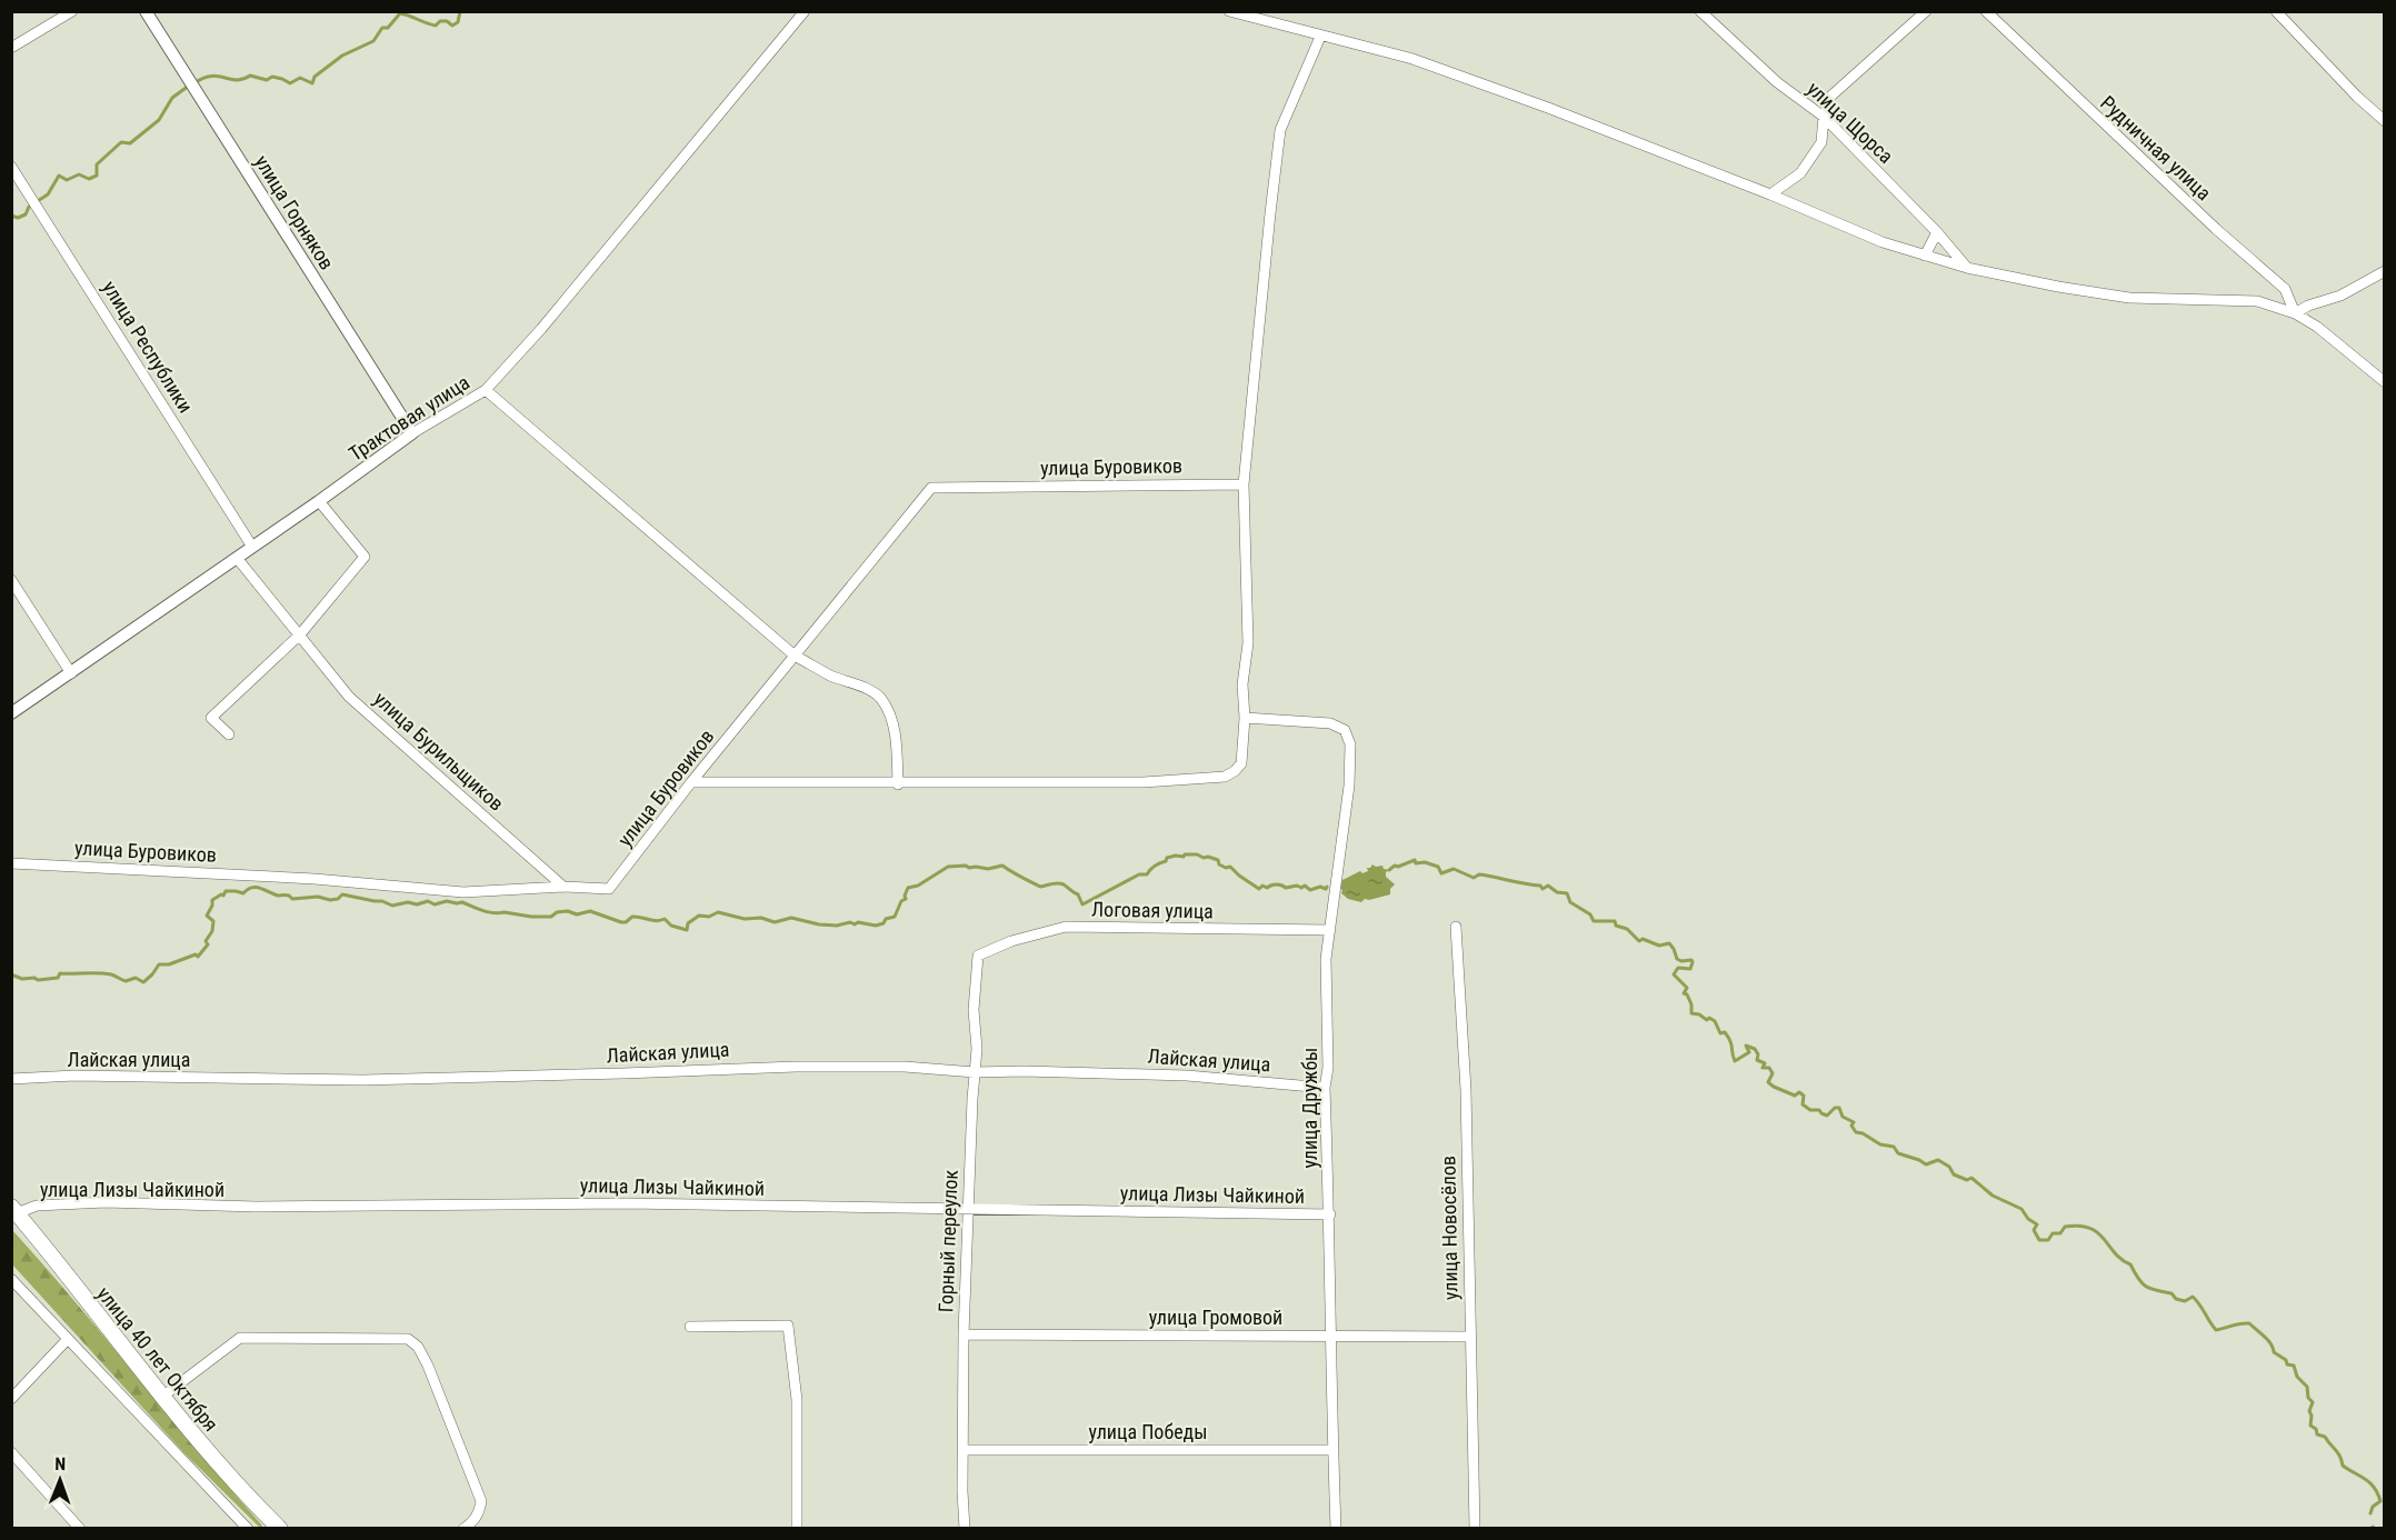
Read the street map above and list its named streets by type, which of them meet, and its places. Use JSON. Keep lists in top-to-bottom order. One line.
{"streets":{"main road":["улица 40 лет Октября"],"street":["улица Щорса","Рудничная улица","улица Горняков","улица Республики","Трактовая улица","улица Буровиков","улица Бурильщиков","Логовая улица","Лайская улица","улица Дружбы","улица Лизы Чайкиной","улица Новосёлов","Горный переулок","улица Громовой","улица Победы"]},"crossings":[["улица Горняков","Трактовая улица"],["улица Республики","Трактовая улица"],["Трактовая улица","улица Бурильщиков"],["улица Буровиков","улица Бурильщиков"],["Логовая улица","улица Дружбы"],["Логовая улица","Горный переулок"],["Лайская улица","улица Дружбы"],["Лайская улица","Горный переулок"],["улица Дружбы","улица Лизы Чайкиной"],["улица Дружбы","улица Громовой"],["улица Дружбы","улица Победы"],["улица Лизы Чайкиной","Горный переулок"],["улица Лизы Чайкиной","улица 40 лет Октября"],["улица Новосёлов","улица Громовой"],["Горный переулок","улица Громовой"],["Горный переулок","улица Победы"]],"north":"top"}
